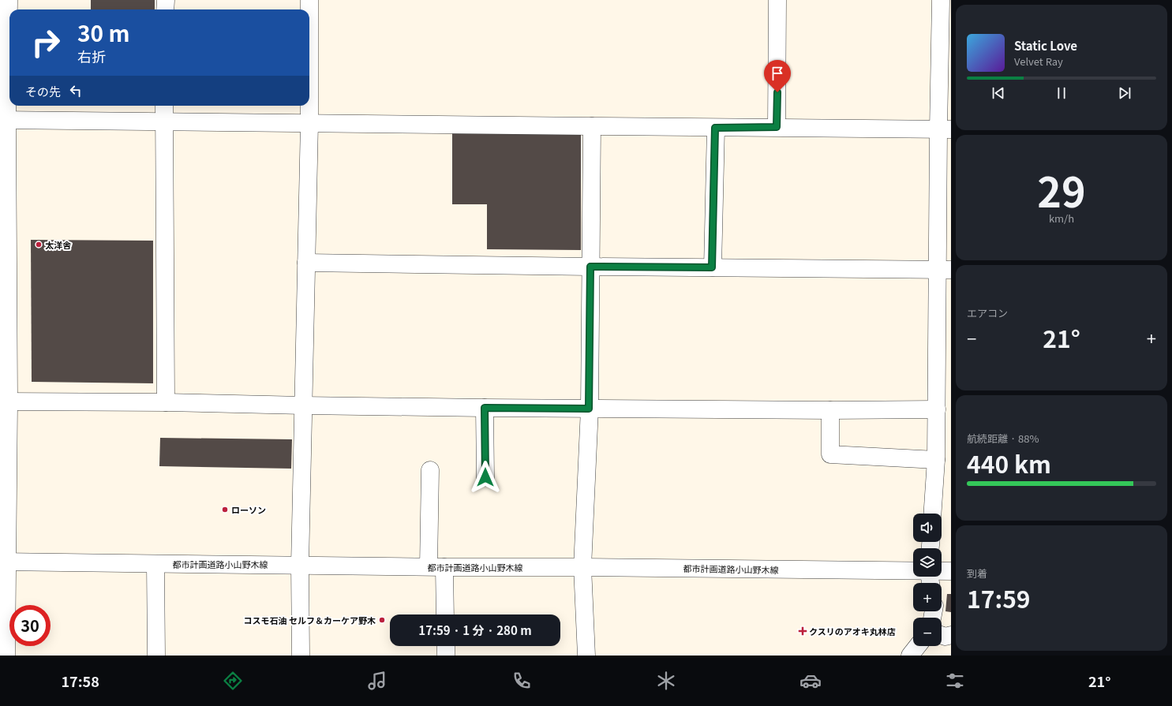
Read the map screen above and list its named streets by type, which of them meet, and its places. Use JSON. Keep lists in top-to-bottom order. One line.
{"streets":{"street":["都市計画道路小山野木線"]},"places":{"other":["太洋舎","ローソン","コスモ石油 セルフ＆カーケア野木"],"health":["クスリのアオキ丸林店"]},"page":{"turn":["30 m","右折"],"song":["Static Love","Velvet Ray"],"then":"その先","tile":[["29","km/h"],"エアコン",["航続距離 · 88%","440 km"],["到着","17:59"]],"heat":["−","21°","+"],"map_buttons":["+","−"],"limit":"30","trip":"17:59 · 1 分 · 280 m","tabs":["17:58","21°"]}}
